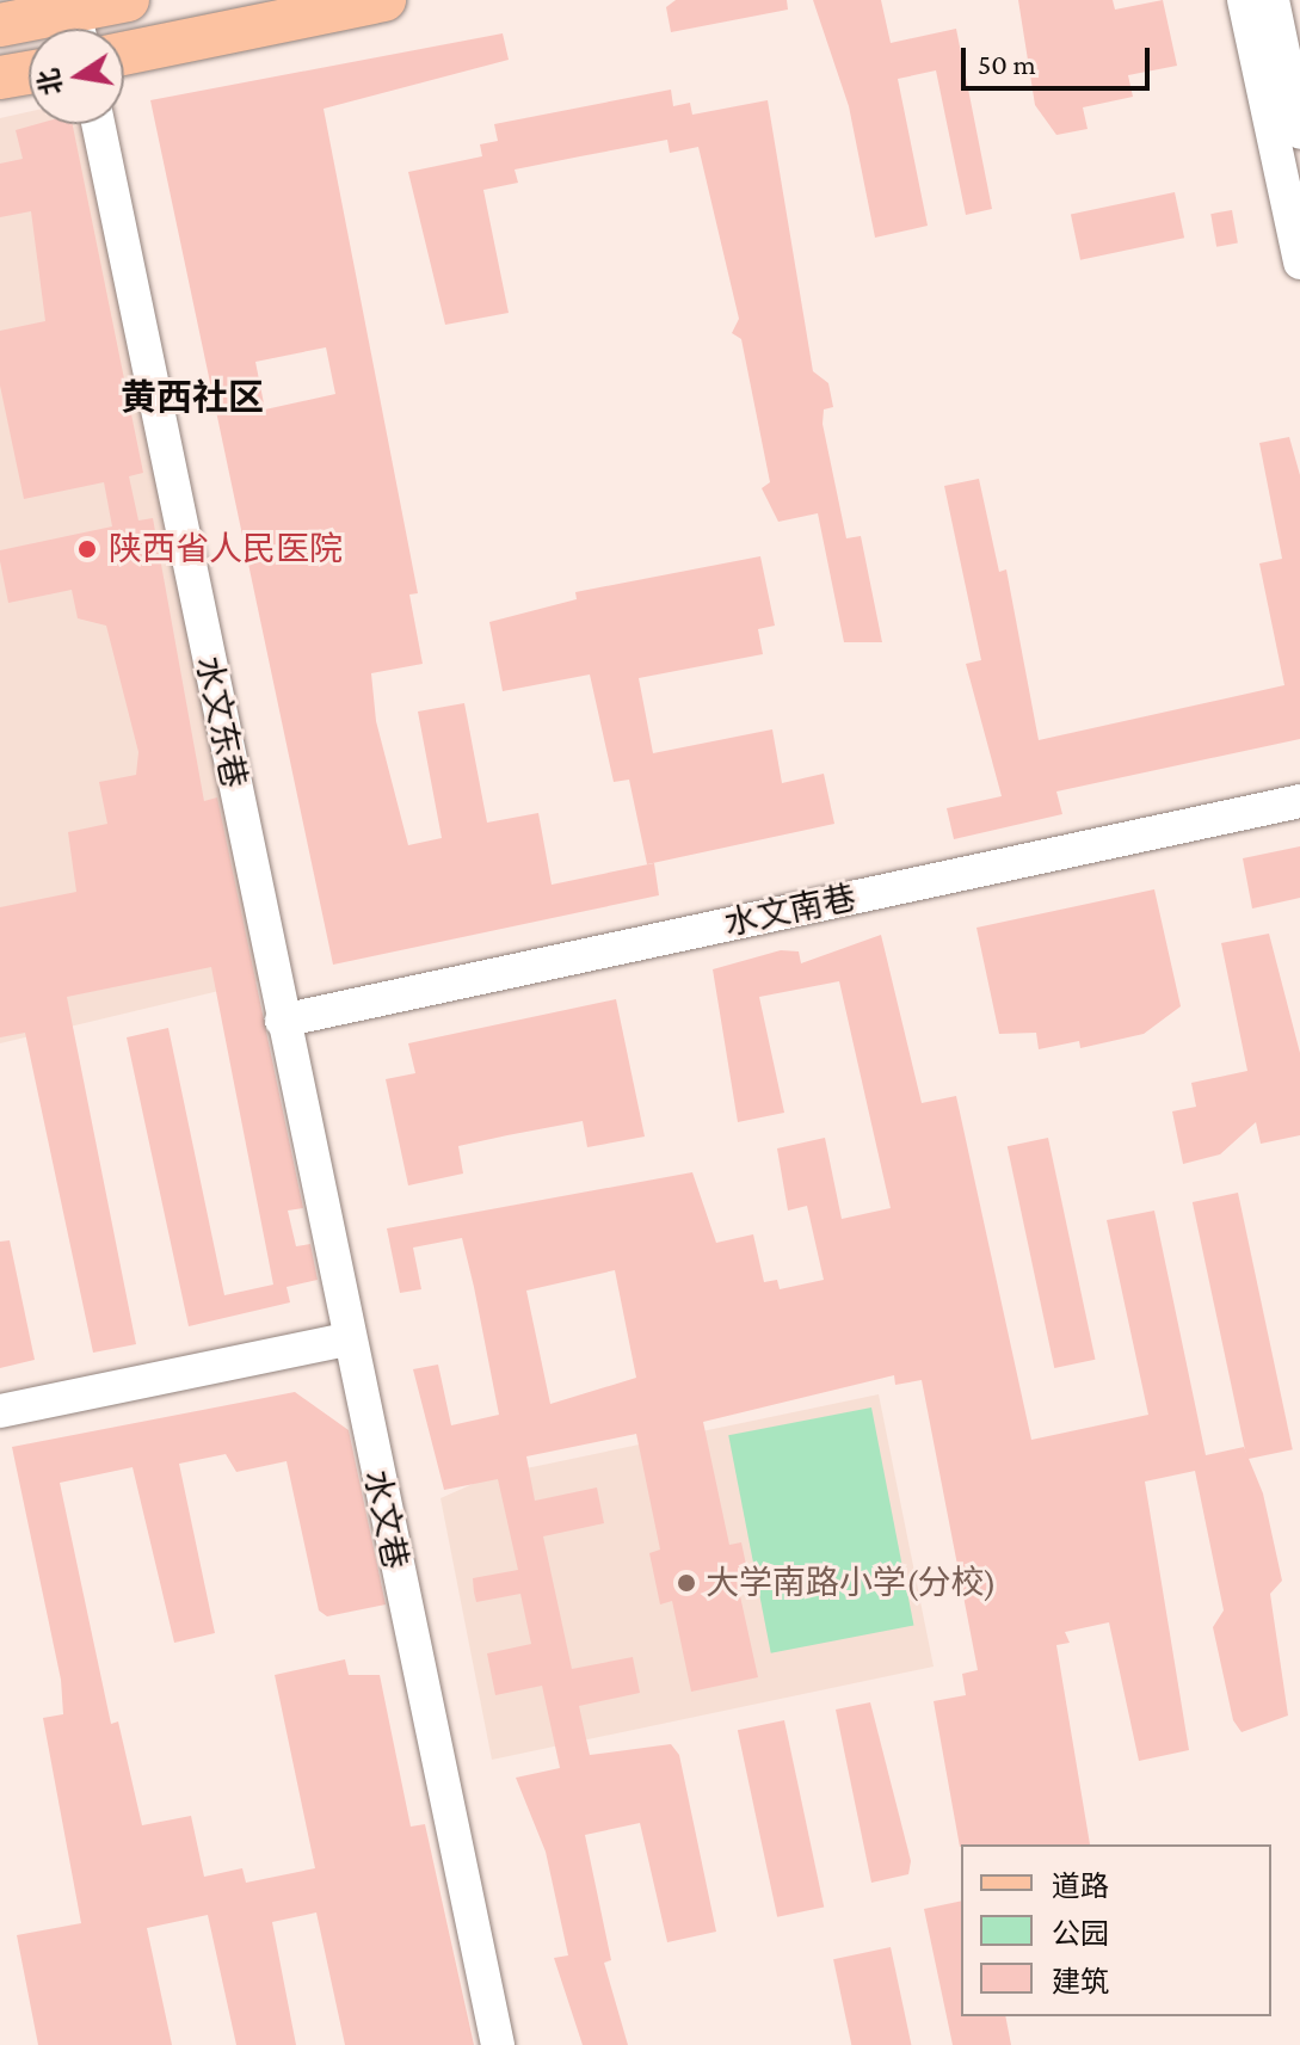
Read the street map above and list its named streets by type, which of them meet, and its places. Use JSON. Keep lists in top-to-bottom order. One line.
{"streets":{"street":["水文东巷","水文南巷","水文巷"]},"crossings":[["水文东巷","水文南巷"],["水文东巷","水文巷"]],"districts":["黄西社区"],"places":["陕西省人民医院","大学南路小学(分校)"],"legend":["道路","公园","建筑"],"scale_bar":"50 m","north":"left"}
